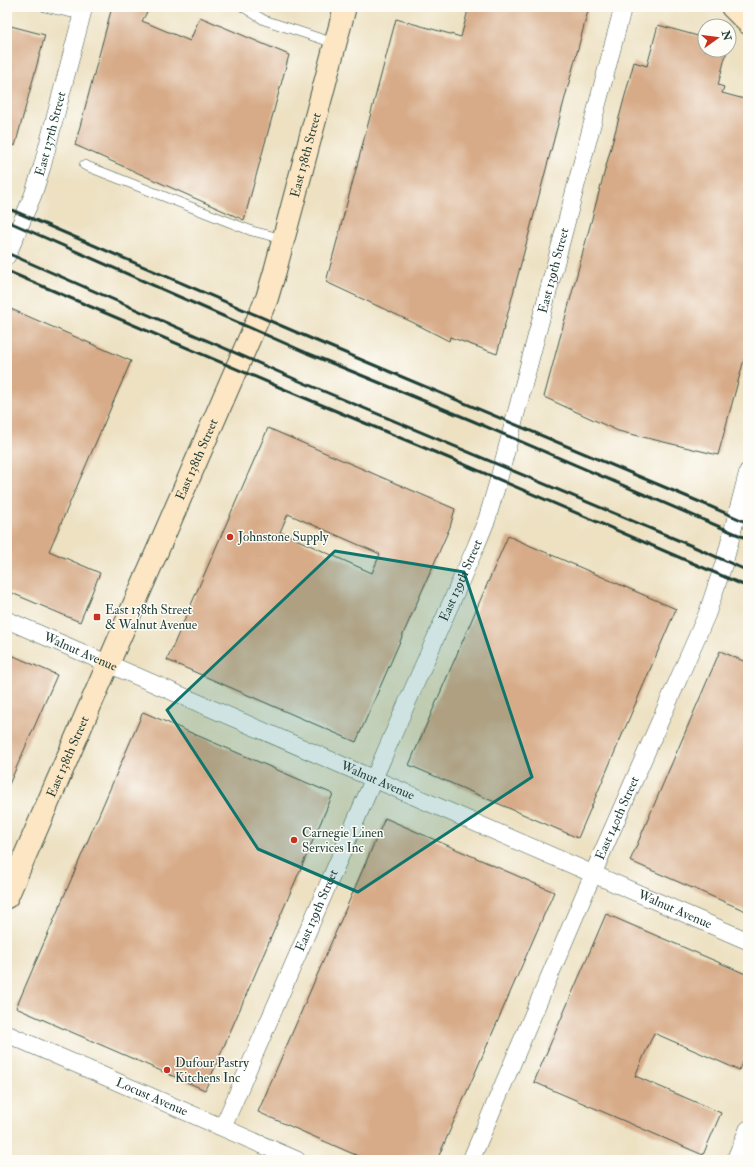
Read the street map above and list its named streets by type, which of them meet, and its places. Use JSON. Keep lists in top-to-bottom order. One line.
{"streets":{"main road":["East 138th Street"],"street":["East 137th Street","East 139th Street","Walnut Avenue","East 140th Street","Locust Avenue"]},"crossings":[["East 138th Street","Walnut Avenue"],["East 139th Street","Walnut Avenue"],["East 139th Street","Locust Avenue"],["Walnut Avenue","East 140th Street"]],"places":{"other":["Johnstone Supply","Carnegie Linen Services Inc","Dufour Pastry Kitchens Inc"],"transit":["East 138th Street & Walnut Avenue"]},"north":"right"}
